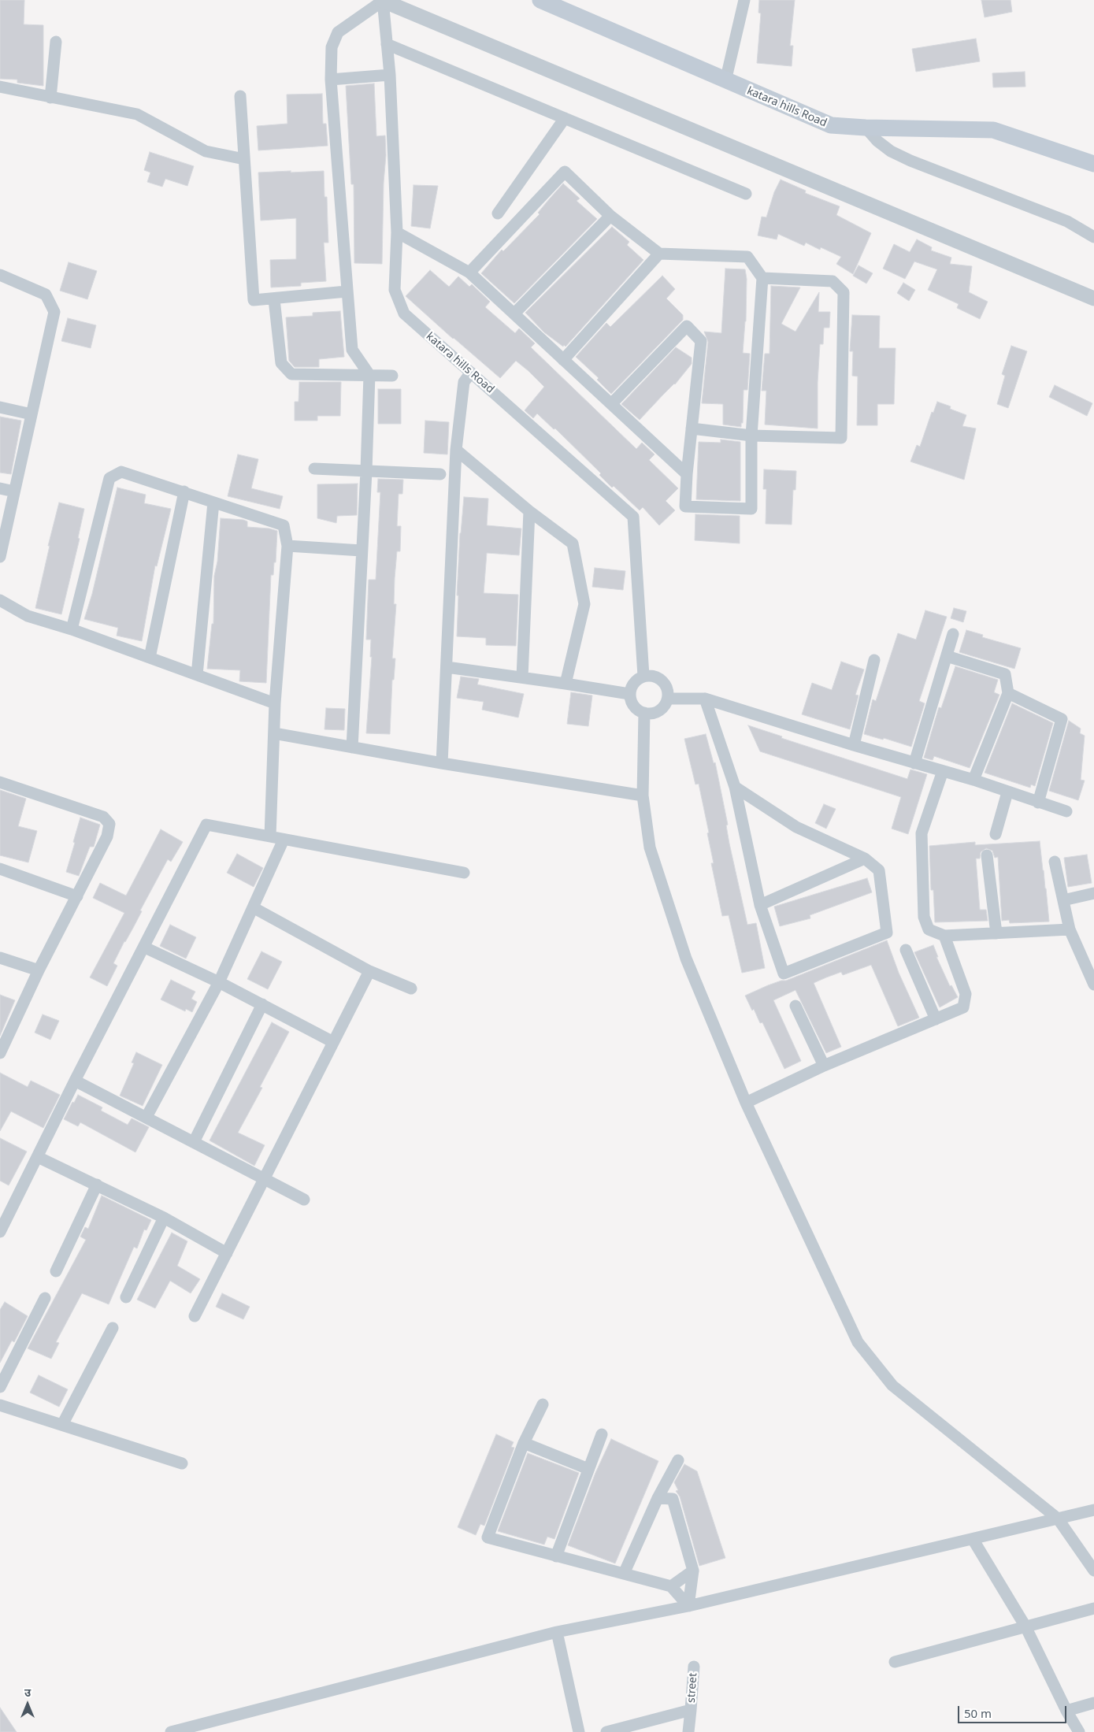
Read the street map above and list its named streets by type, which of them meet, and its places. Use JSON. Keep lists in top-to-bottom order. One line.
{"streets":{"main road":["katara hills Road"],"street":["street"]},"scale_bar":"50 m","north":"top"}
